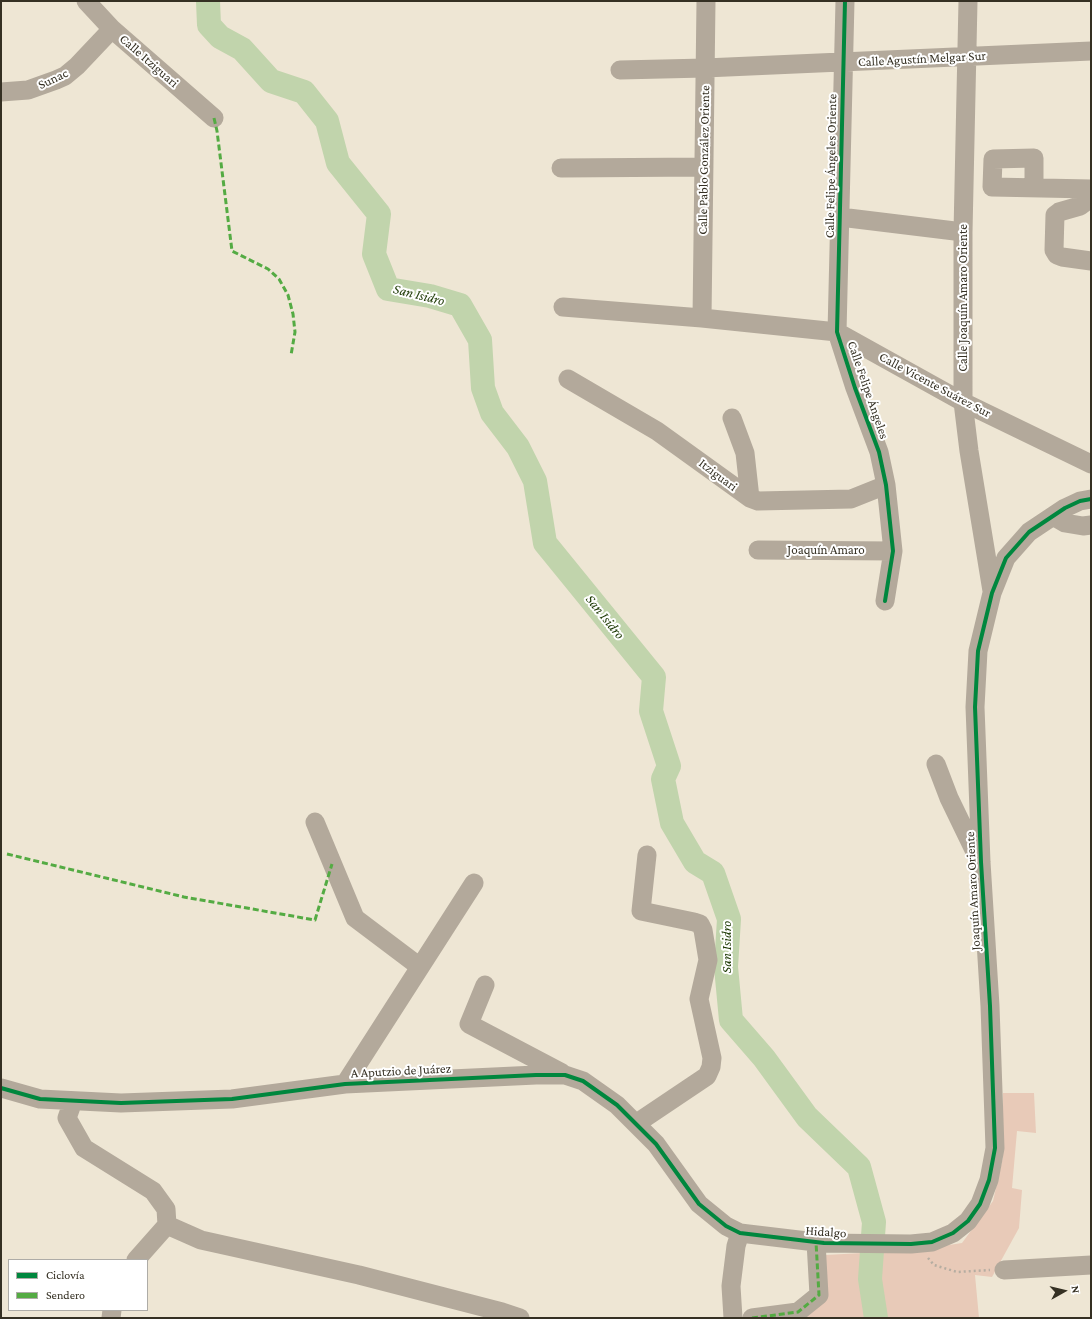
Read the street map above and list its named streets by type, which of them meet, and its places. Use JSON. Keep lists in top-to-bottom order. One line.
{"streets":{"street":["Calle Agustín Melgar Sur","Calle Itziguari","Sunac","Calle Pablo González Oriente","Calle Felipe Ángeles Oriente","Calle Joaquín Amaro Oriente","Calle Vicente Suárez Sur","Calle Felipe Ángeles","Itziguari","Joaquín Amaro","Joaquín Amaro Oriente","A Aputzio de Juárez","Hidalgo"]},"crossings":[["Calle Agustín Melgar Sur","Calle Pablo González Oriente"],["Calle Agustín Melgar Sur","Calle Felipe Ángeles Oriente"],["Calle Agustín Melgar Sur","Calle Joaquín Amaro Oriente"],["Calle Itziguari","Sunac"],["Calle Pablo González Oriente","Calle Vicente Suárez Sur"],["Calle Felipe Ángeles Oriente","Calle Vicente Suárez Sur"],["Calle Felipe Ángeles Oriente","Calle Felipe Ángeles"],["Calle Joaquín Amaro Oriente","Calle Vicente Suárez Sur"],["Calle Joaquín Amaro Oriente","Joaquín Amaro Oriente"],["Calle Vicente Suárez Sur","Calle Felipe Ángeles"],["Calle Felipe Ángeles","Itziguari"],["Calle Felipe Ángeles","Joaquín Amaro"],["Joaquín Amaro Oriente","Hidalgo"],["A Aputzio de Juárez","Hidalgo"]],"water":["San Isidro"],"legend":["Ciclovía","Sendero"],"north":"right"}
